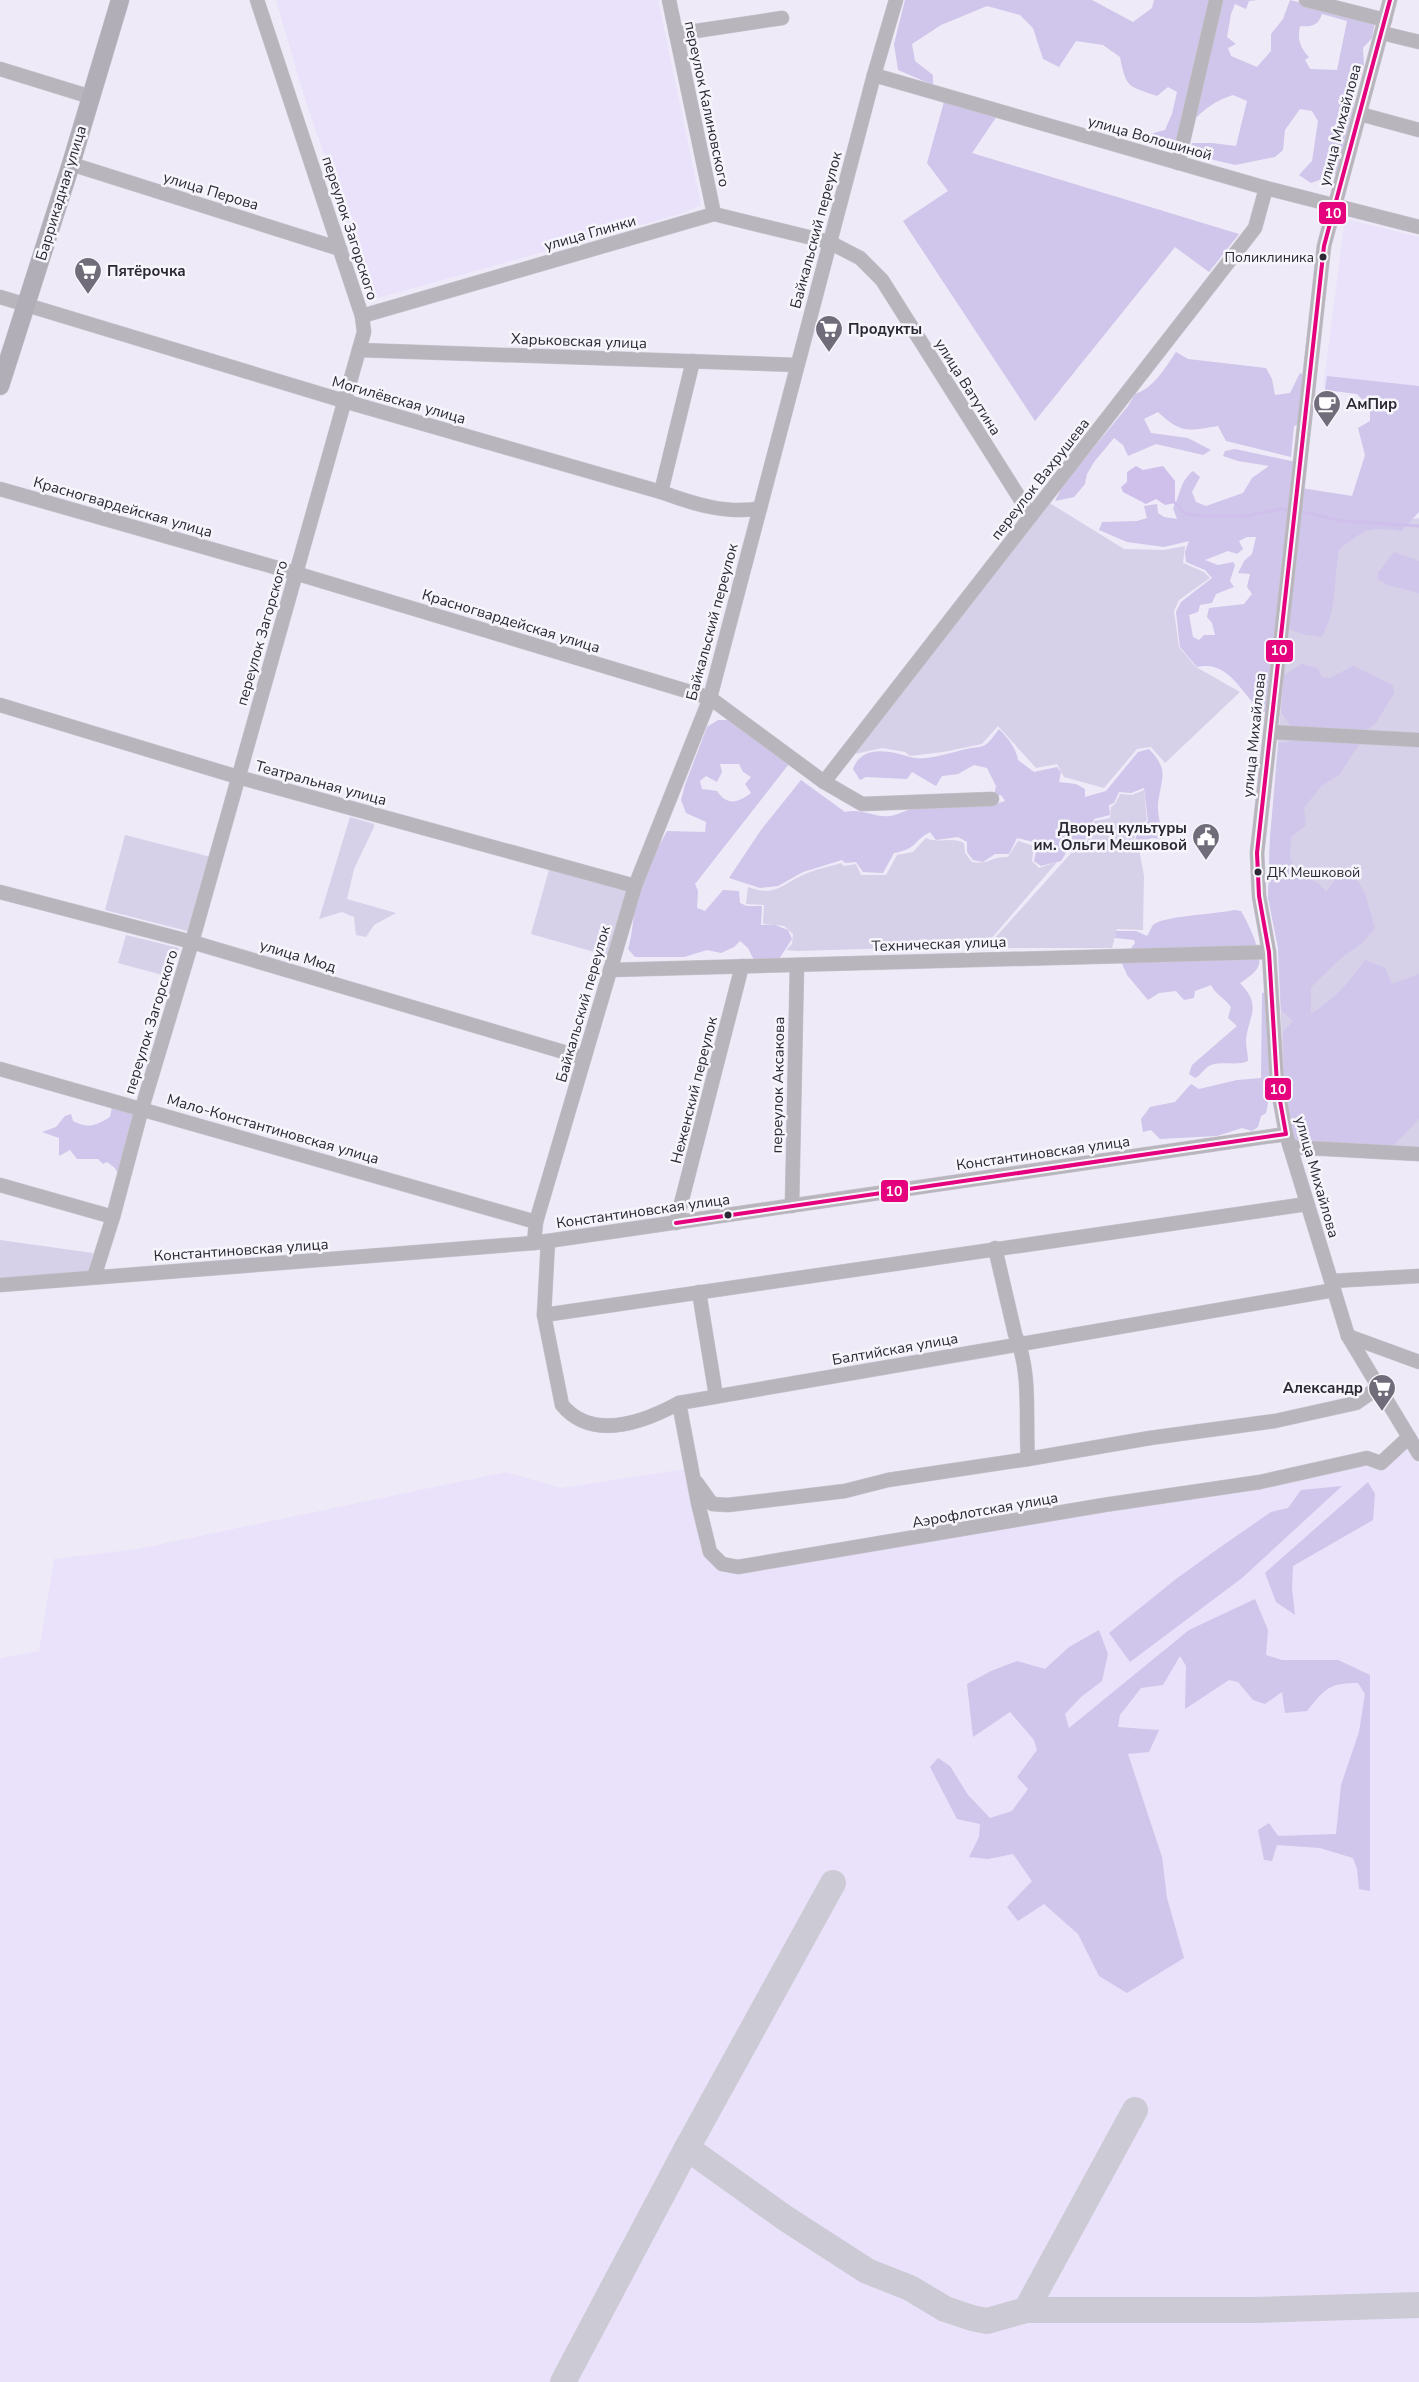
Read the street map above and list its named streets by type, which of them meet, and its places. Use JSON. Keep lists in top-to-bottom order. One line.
{"streets":{"main road":["Баррикадная улица"],"street":["переулок Калиновского","улица Михайлова","улица Волошиной","улица Перова","переулок Загорского","Байкальский переулок","улица Глинки","Харьковская улица","улица Ватутина","Могилёвская улица","переулок Вахрушева","Красногвардейская улица","Театральная улица","Техническая улица","улица Мюд","переулок Аксакова","Неженский переулок","Мало-Константиновская улица","Константиновская улица","Балтийская улица","Аэрофлотская улица"]},"crossings":[["переулок Калиновского","улица Глинки"],["улица Михайлова","улица Волошиной"],["улица Михайлова","Техническая улица"],["улица Михайлова","Константиновская улица"],["улица Михайлова","Балтийская улица"],["улица Михайлова","Аэрофлотская улица"],["улица Волошиной","Байкальский переулок"],["улица Волошиной","переулок Вахрушева"],["улица Перова","Баррикадная улица"],["улица Перова","переулок Загорского"],["Баррикадная улица","Могилёвская улица"],["переулок Загорского","улица Глинки"],["переулок Загорского","Харьковская улица"],["переулок Загорского","Могилёвская улица"],["переулок Загорского","Красногвардейская улица"],["переулок Загорского","Театральная улица"],["переулок Загорского","улица Мюд"],["переулок Загорского","Мало-Константиновская улица"],["переулок Загорского","Константиновская улица"],["Байкальский переулок","улица Глинки"],["Байкальский переулок","Харьковская улица"],["Байкальский переулок","улица Ватутина"],["Байкальский переулок","Могилёвская улица"],["Байкальский переулок","Красногвардейская улица"],["Байкальский переулок","Театральная улица"],["Байкальский переулок","Техническая улица"],["Байкальский переулок","улица Мюд"],["Байкальский переулок","Мало-Константиновская улица"],["Байкальский переулок","Константиновская улица"],["улица Глинки","улица Ватутина"],["улица Ватутина","переулок Вахрушева"],["переулок Вахрушева","Красногвардейская улица"],["Техническая улица","переулок Аксакова"],["Техническая улица","Неженский переулок"],["переулок Аксакова","Константиновская улица"],["Неженский переулок","Константиновская улица"],["Константиновская улица","Балтийская улица"],["Балтийская улица","Аэрофлотская улица"]],"places":{"other":["Поликлиника","ДК Мешковой"],"supermarket":["Пятёрочка","Продукты","Александр"],"cafe":["АмПир"],"public building":["Дворец культуры им. Ольги Мешковой"]},"lines":["transit line 10"]}
